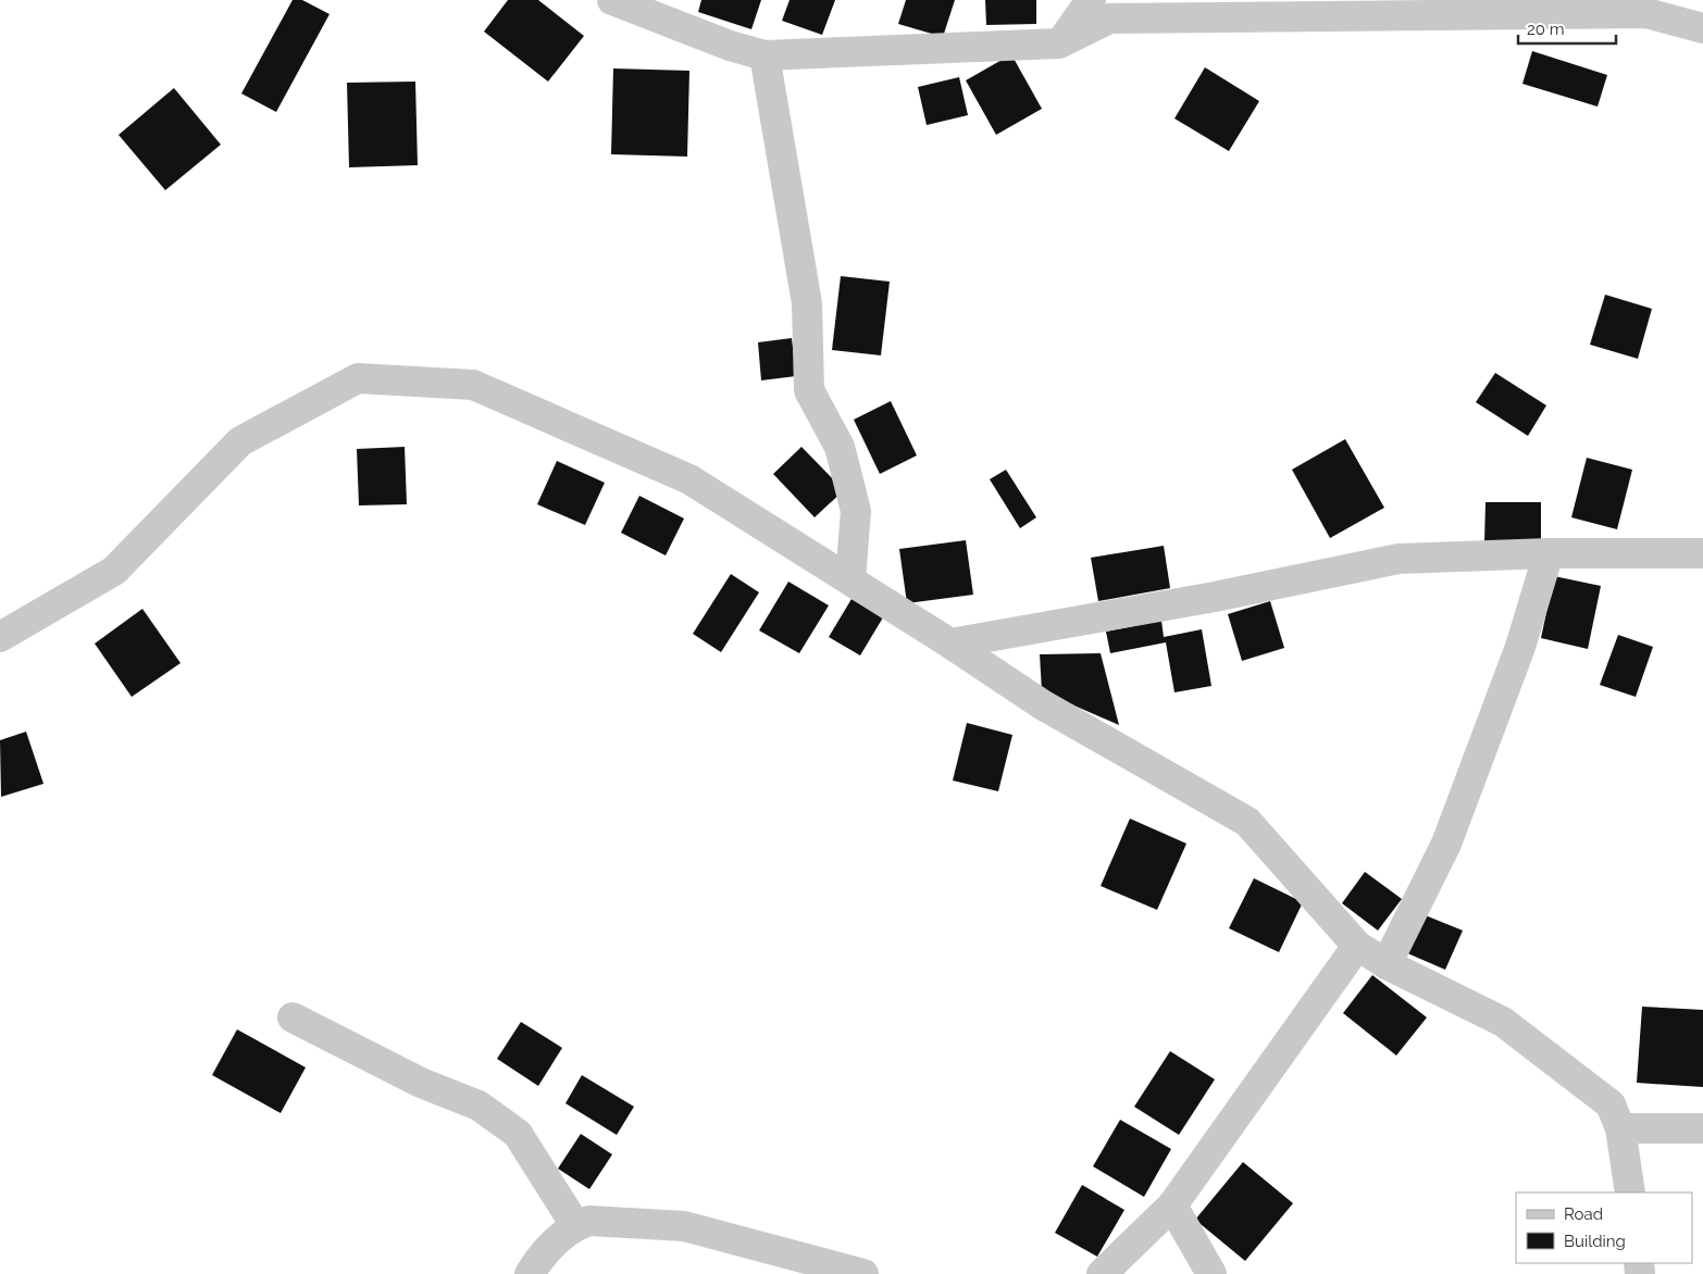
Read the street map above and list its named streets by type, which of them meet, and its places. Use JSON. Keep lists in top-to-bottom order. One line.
{"legend":["Road","Building"],"scale_bar":"20 m"}
